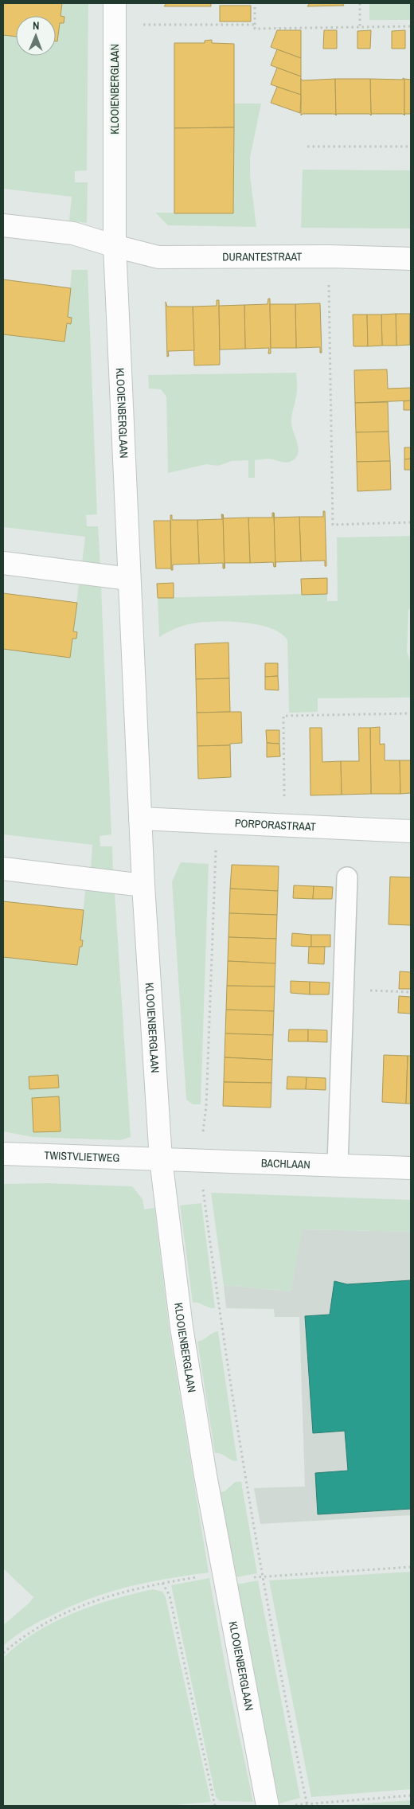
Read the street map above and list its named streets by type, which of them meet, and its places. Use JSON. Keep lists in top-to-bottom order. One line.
{"streets":{"street":["KLOOIENBERGLAAN","DURANTESTRAAT","PORPORASTRAAT","TWISTVLIETWEG","BACHLAAN"]},"crossings":[["KLOOIENBERGLAAN","DURANTESTRAAT"],["KLOOIENBERGLAAN","PORPORASTRAAT"],["KLOOIENBERGLAAN","TWISTVLIETWEG"],["KLOOIENBERGLAAN","BACHLAAN"],["TWISTVLIETWEG","BACHLAAN"]],"north":"top"}
